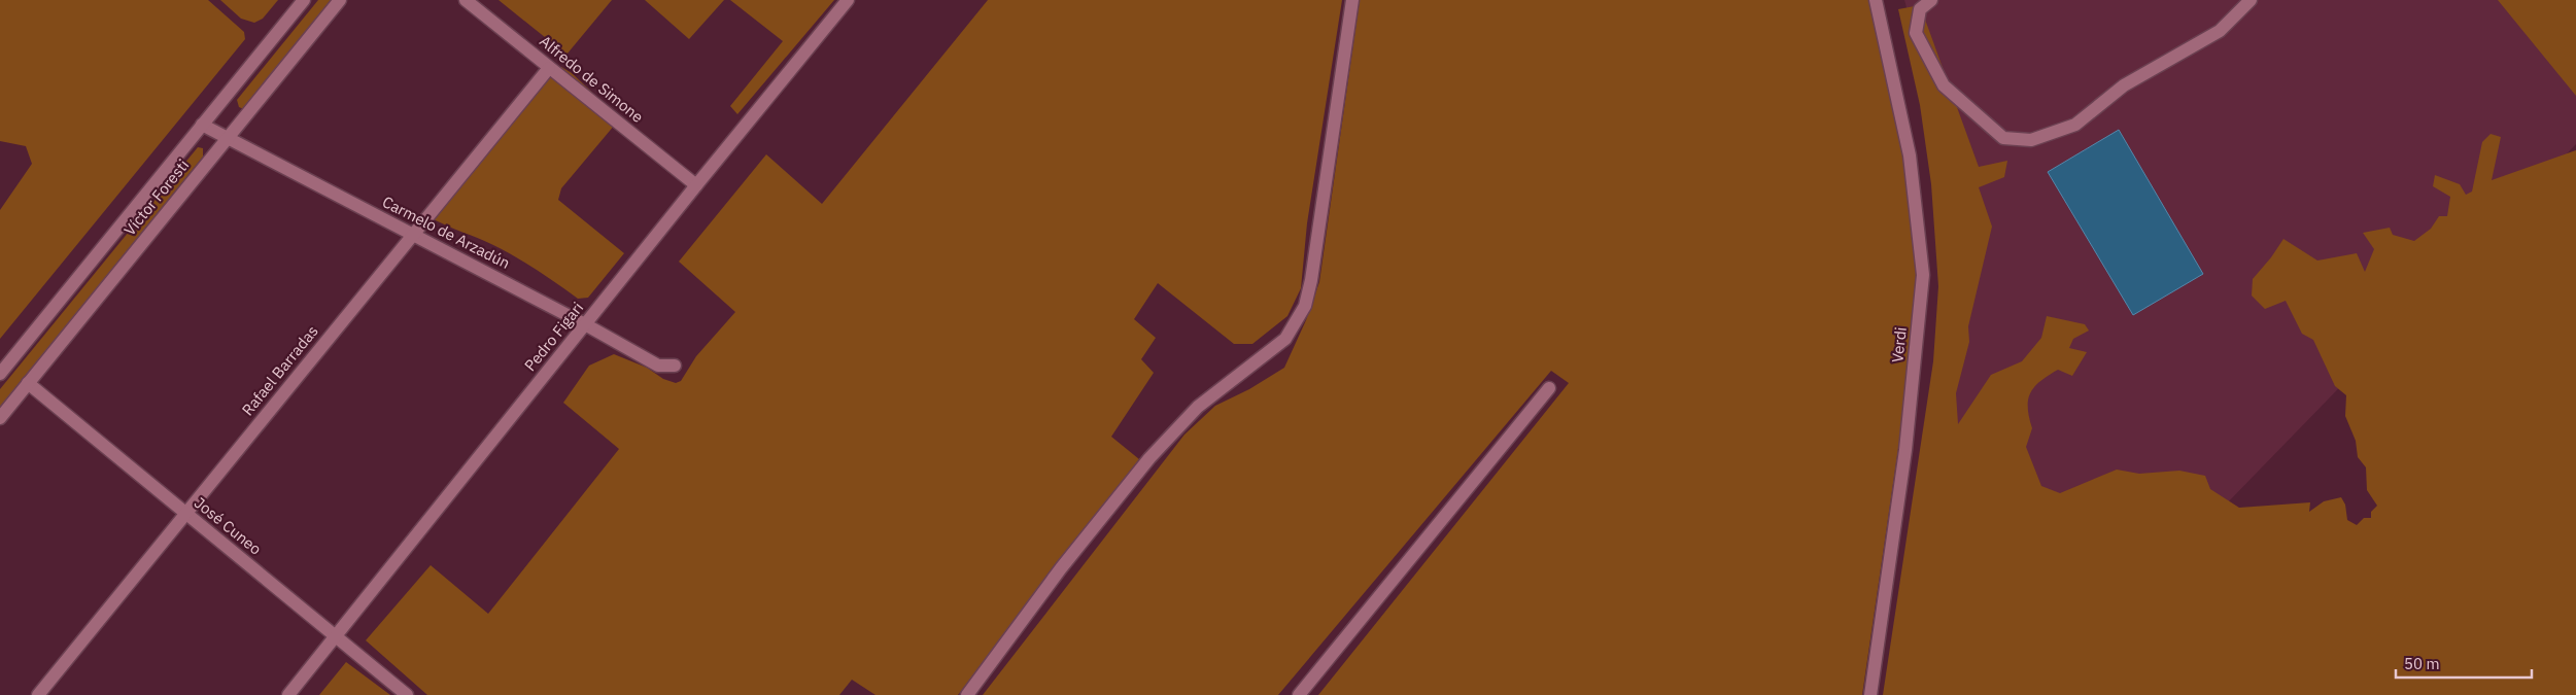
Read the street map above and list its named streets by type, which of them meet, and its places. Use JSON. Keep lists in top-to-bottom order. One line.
{"streets":{"street":["Alfredo de Simone","Víctor Foresti","Carmelo de Arzadún","Pedro Figari","Verdi","Rafael Barradas","José Cuneo"]},"crossings":[["Alfredo de Simone","Pedro Figari"],["Alfredo de Simone","Rafael Barradas"],["Víctor Foresti","Carmelo de Arzadún"],["Víctor Foresti","José Cuneo"],["Carmelo de Arzadún","Pedro Figari"],["Carmelo de Arzadún","Rafael Barradas"],["Pedro Figari","José Cuneo"],["Rafael Barradas","José Cuneo"]],"scale_bar":"50 m"}
